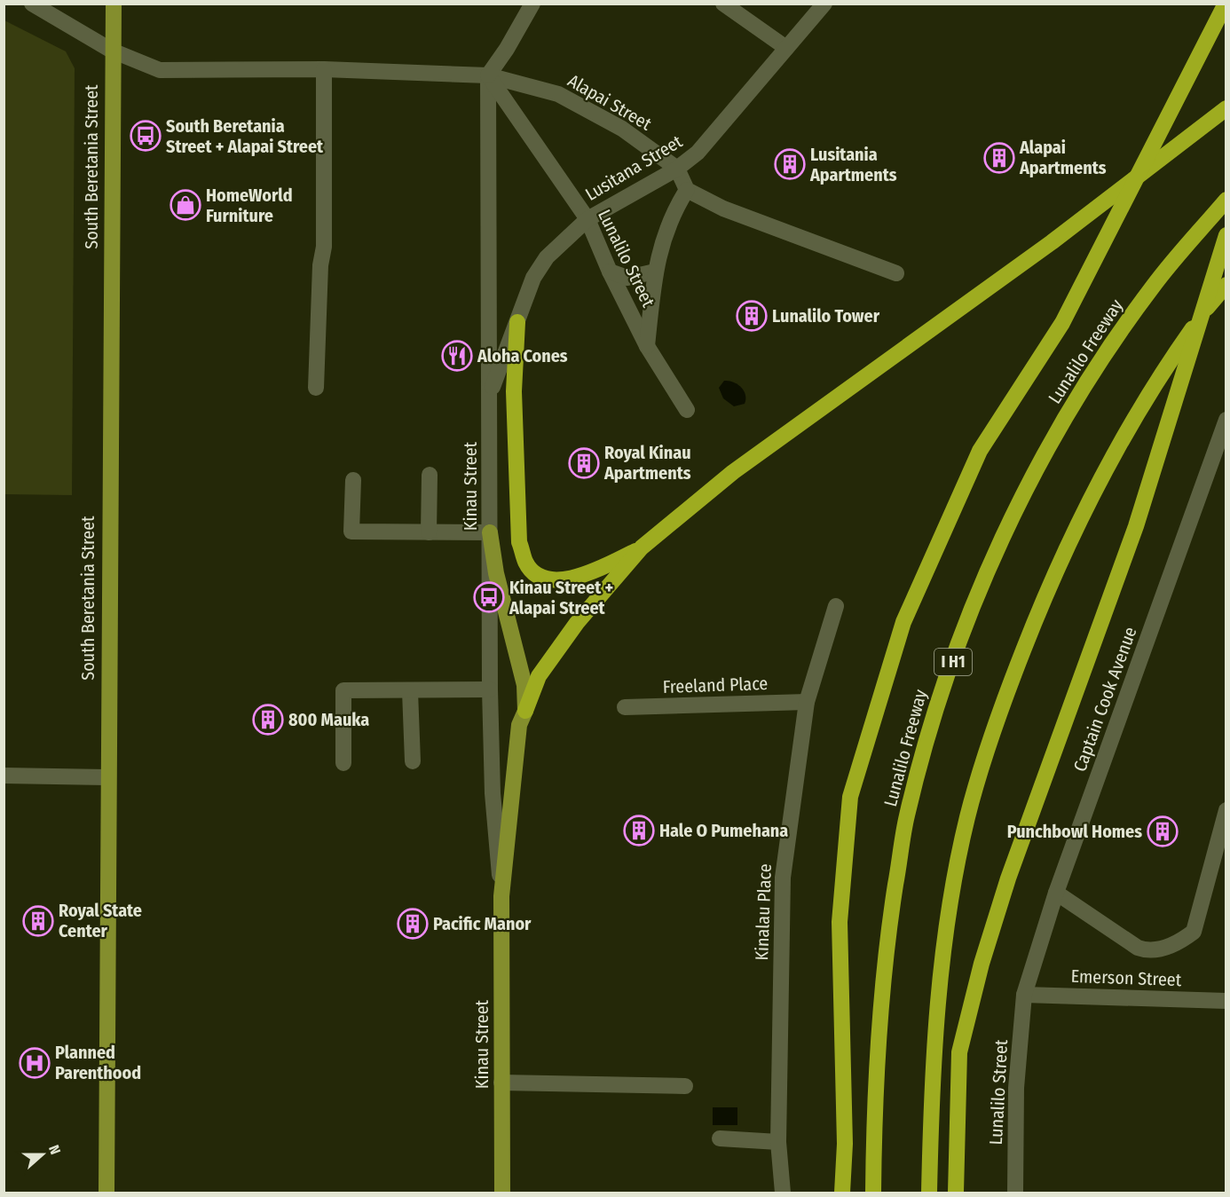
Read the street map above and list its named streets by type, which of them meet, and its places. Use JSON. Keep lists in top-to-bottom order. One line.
{"streets":{"highway":["Lunalilo Freeway","I H1"],"main road":["South Beretania Street","Kinau Street"],"street":["Alapai Street","Lusitana Street","Lunalilo Street","Freeland Place","Captain Cook Avenue","Kinalau Place","Emerson Street"]},"crossings":[["Alapai Street","South Beretania Street"],["Alapai Street","Lusitana Street"],["Alapai Street","Lunalilo Street"],["Alapai Street","Kinau Street"],["Lusitana Street","Lunalilo Street"],["Lusitana Street","Kinau Street"],["Lunalilo Street","Kinau Street"],["Lunalilo Street","Captain Cook Avenue"],["Lunalilo Street","Emerson Street"],["Freeland Place","Kinalau Place"],["Captain Cook Avenue","Emerson Street"]],"places":{"bus stop":["South Beretania Street + Alapai Street","Kinau Street + Alapai Street"],"building":["Alapai Apartments","Lusitania Apartments","Lunalilo Tower","Royal Kinau Apartments","800 Mauka","Hale O Pumehana","Punchbowl Homes","Royal State Center","Pacific Manor"],"shop":["HomeWorld Furniture"],"restaurant":["Aloha Cones"],"hospital":["Planned Parenthood"]},"north":"right"}
